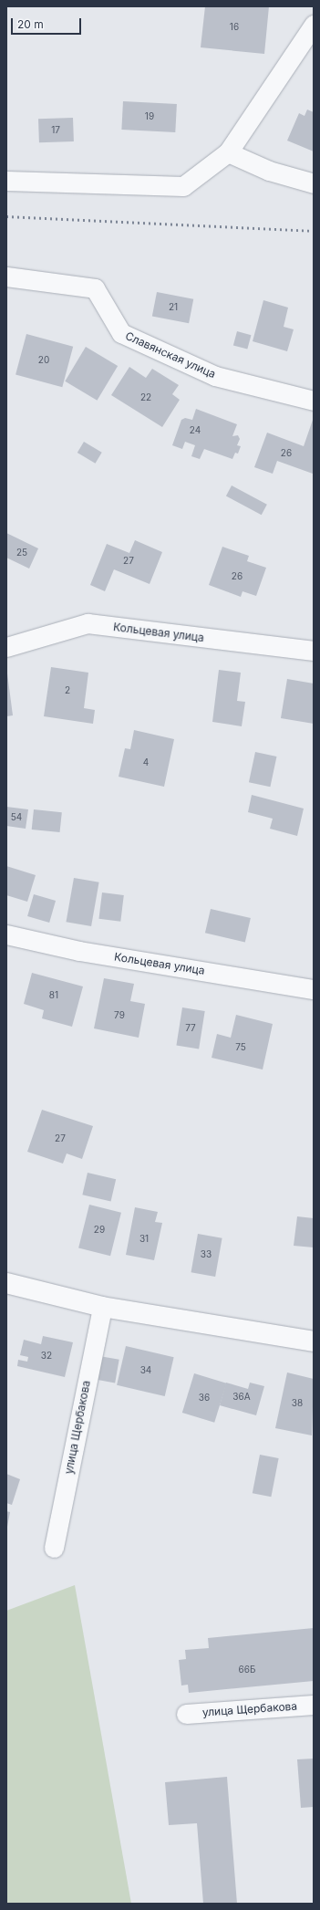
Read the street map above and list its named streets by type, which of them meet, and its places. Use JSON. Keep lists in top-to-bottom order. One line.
{"streets":{"street":["Славянская улица","Кольцевая улица","улица Щербакова"]},"house_numbers":["16","19","17","21","20","22","24","26","25","27","26","2","4","54","81","79","77","75","27","29","31","33","32","34","36А","36","38","66Б"],"scale_bar":"20 m"}
